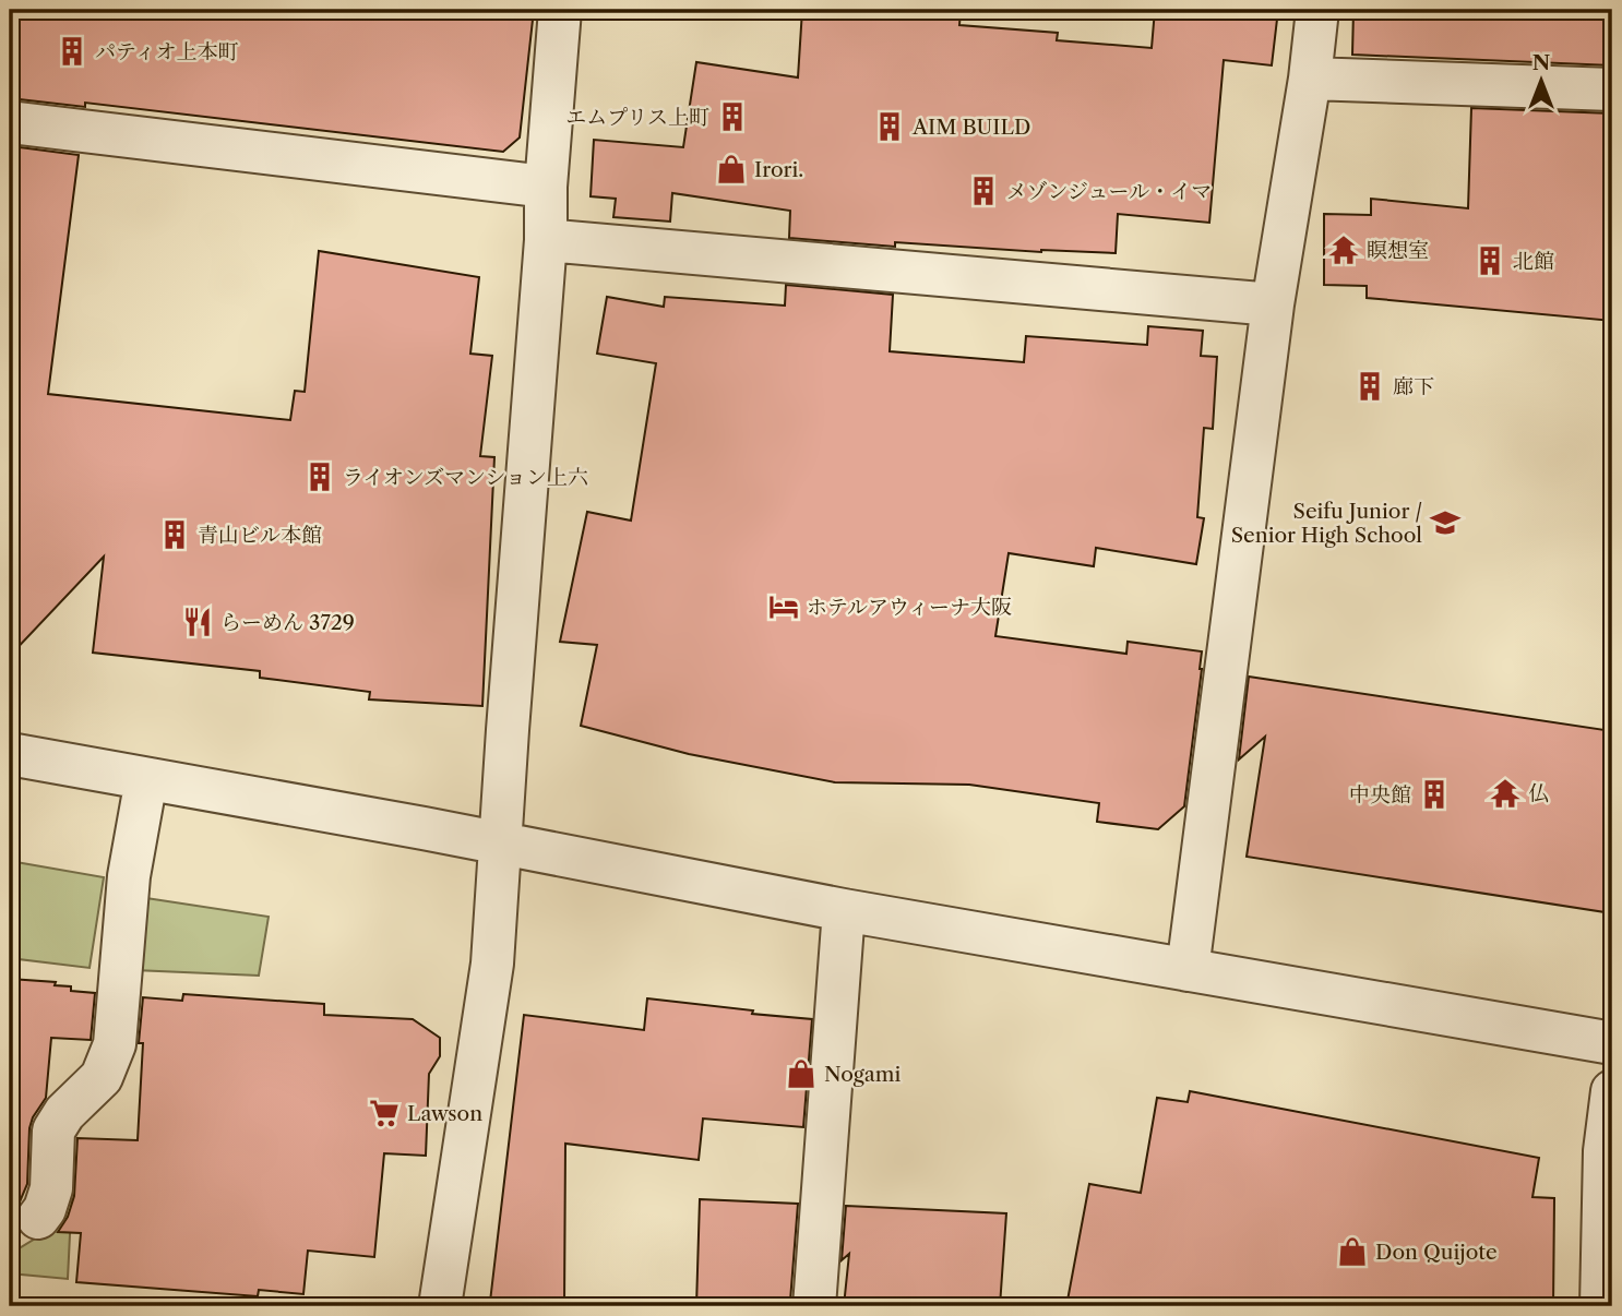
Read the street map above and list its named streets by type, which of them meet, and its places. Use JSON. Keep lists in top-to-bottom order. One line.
{"places":{"building":["パティオ上本町","エムプリス上町","AIM BUILD","メゾンジュール・イマ","北館","廊下","ライオンズマンション上六","青山ビル本館","中央館"],"shop":["Irori.","Nogami","Don Quijote"],"temple":["瞑想室","仏"],"school or university":["Seifu Junior / Senior High School"],"hotel":["ホテルアウィーナ大阪"],"restaurant":["らーめん 3729"],"supermarket":["Lawson"]},"north":"top"}
